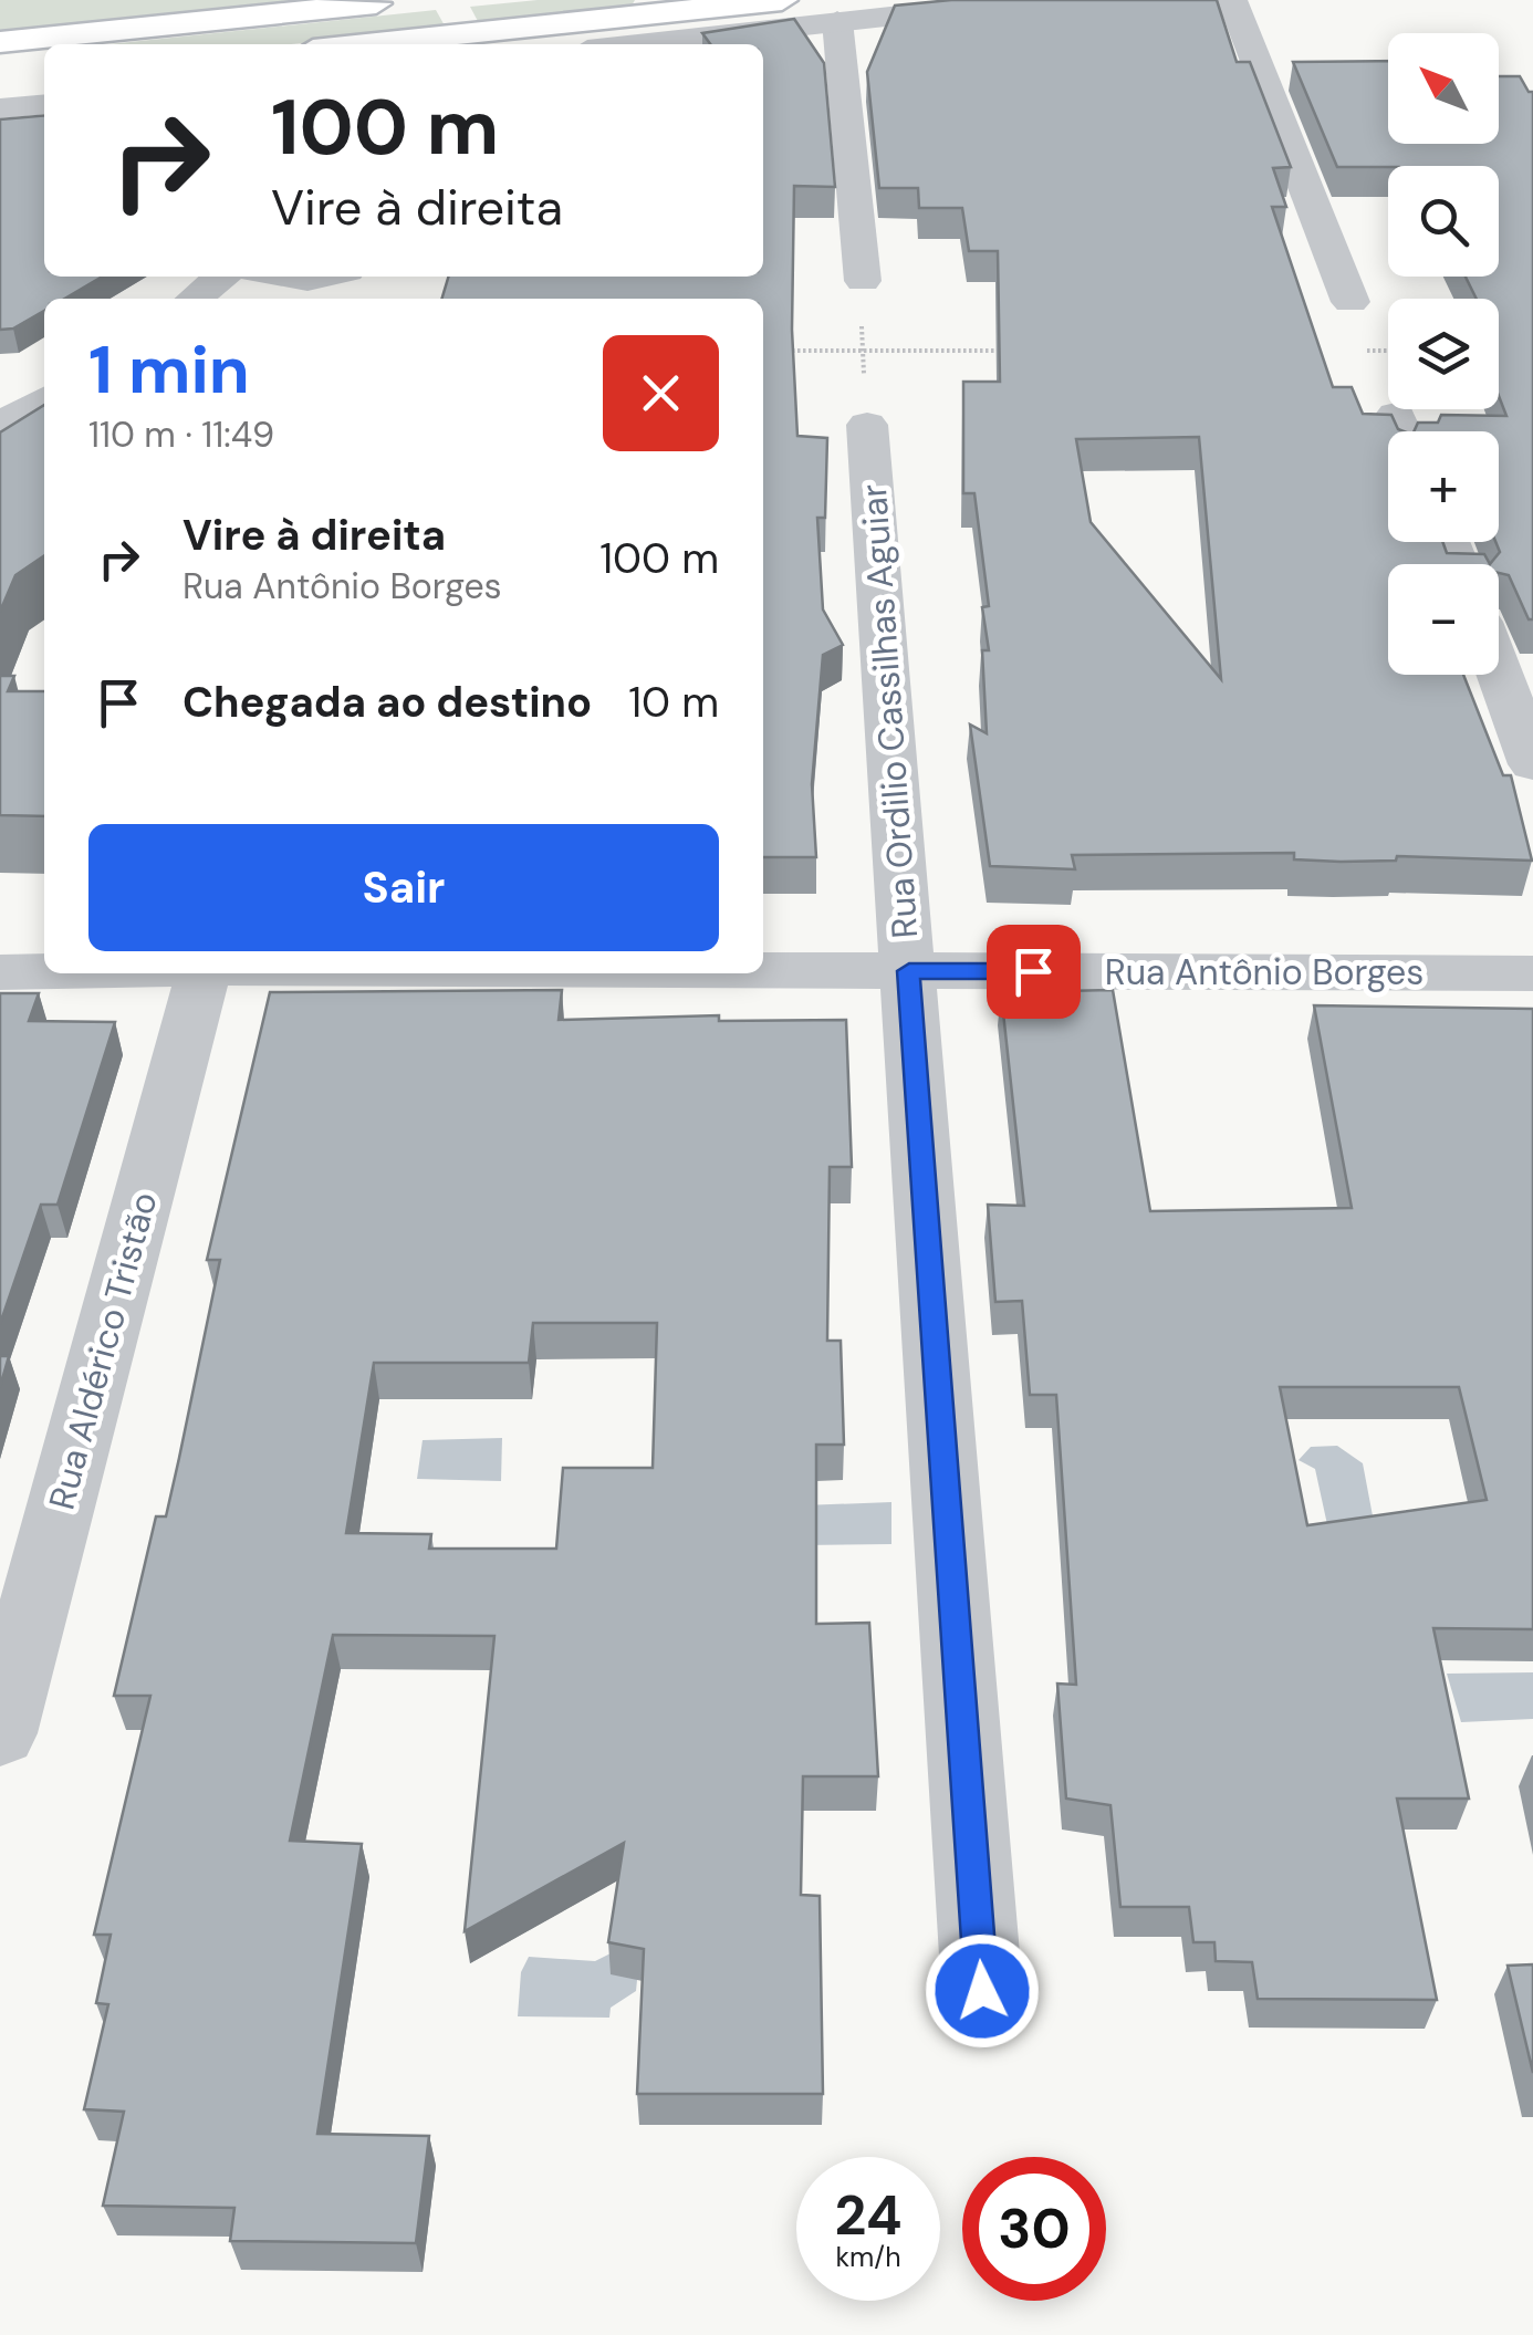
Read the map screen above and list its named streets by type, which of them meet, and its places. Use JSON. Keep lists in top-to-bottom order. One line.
{"streets":{"street":["Rua Ordilio Cassilhas Aguiar","Rua Antônio Borges","Rua Aldérico Tristão"]},"crossings":[["Rua Ordilio Cassilhas Aguiar","Rua Antônio Borges"]],"north":"top left","page":{"map_buttons":["+","−"],"turn":["100 m","Vire à direita"],"heading":["1 min","110 m · 11:49"],"list":[{"name":"Vire à direita","note":"Rua Antônio Borges","value":"100 m"},{"name":"Chegada ao destino","value":"10 m"}],"buttons":"Sair","speed":"24 km/h","limit":"30"}}
